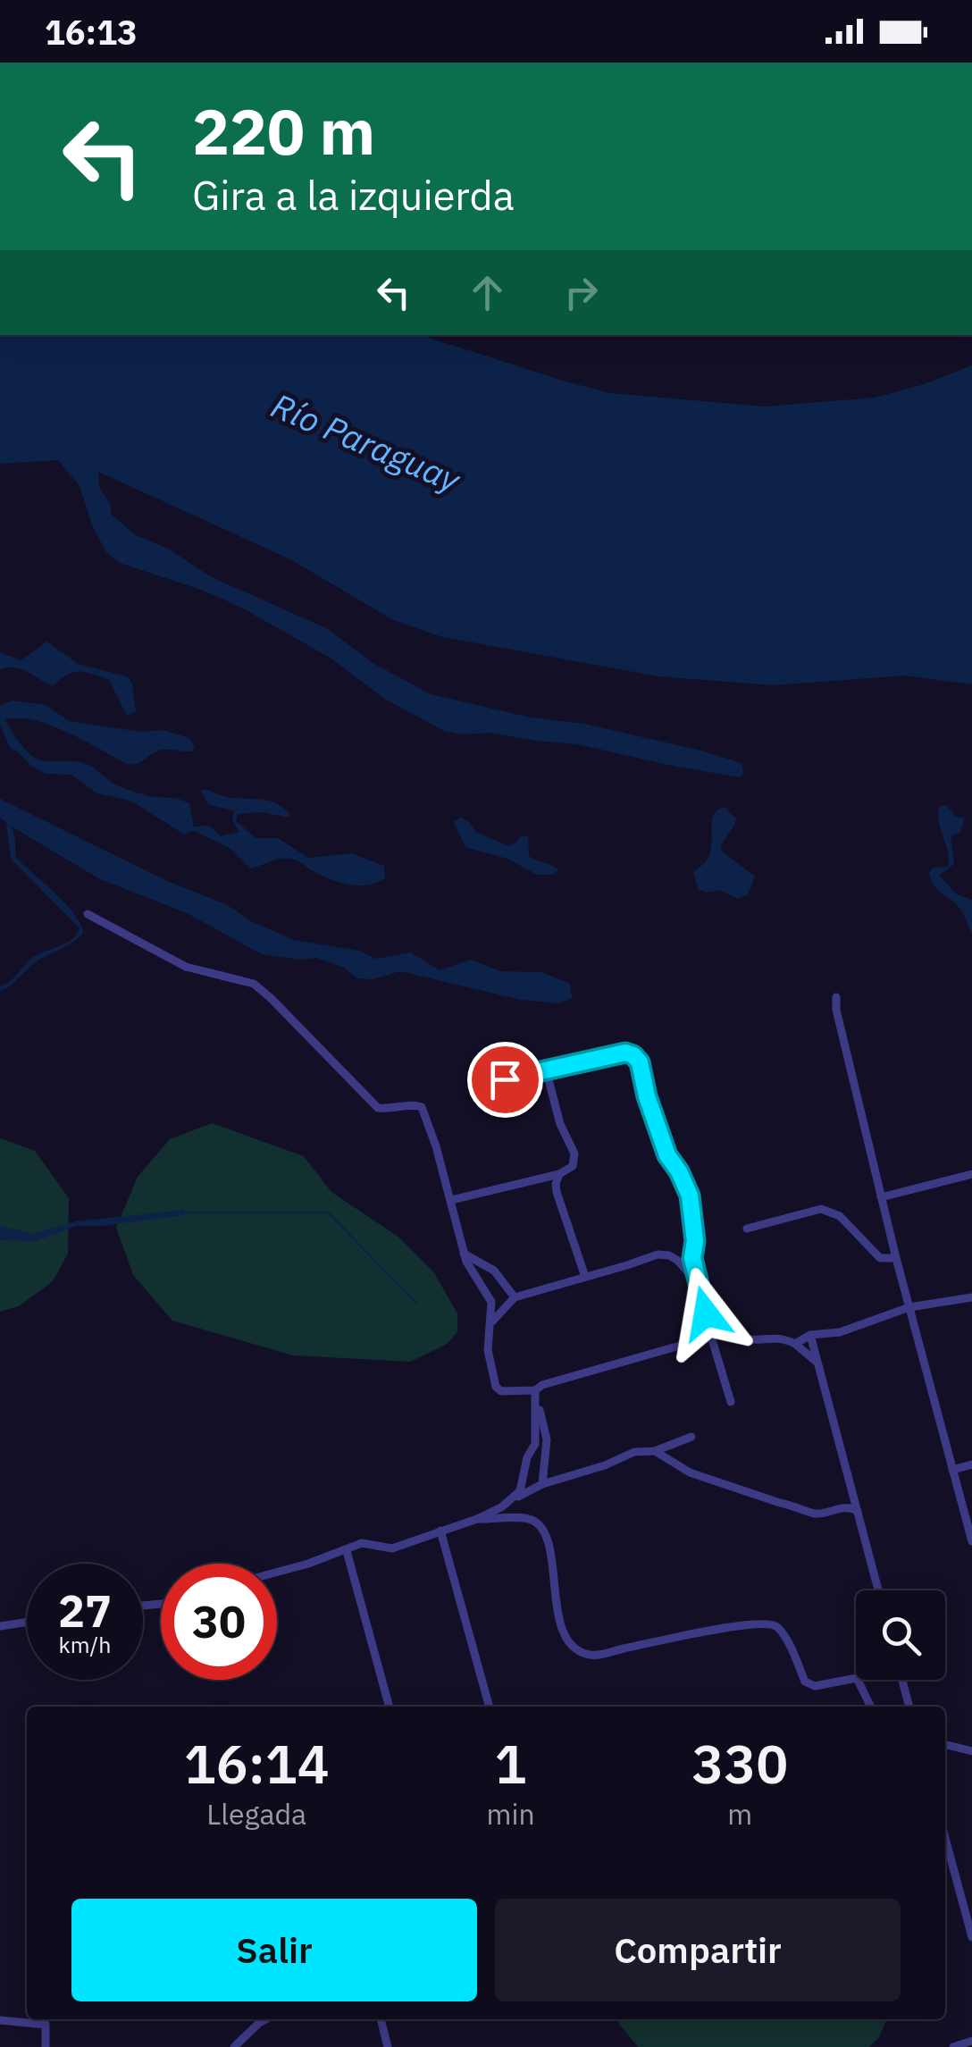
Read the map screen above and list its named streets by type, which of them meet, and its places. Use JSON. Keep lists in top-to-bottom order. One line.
{"water":["Río Paraguay"],"page":{"status":"16:13","turn":["220 m","Gira a la izquierda"],"speed":"27 km/h","limit":"30","eta":["16:14","Llegada","1","min","330","m"],"buttons":["Salir","Compartir"]}}
